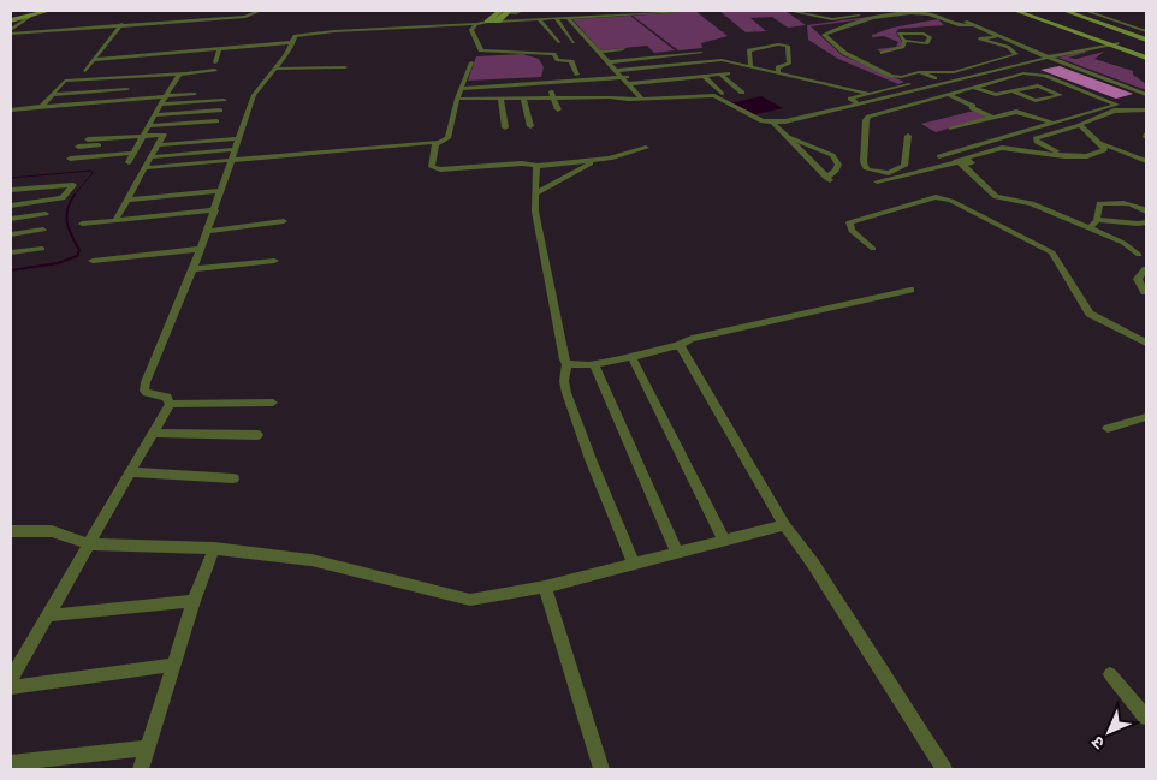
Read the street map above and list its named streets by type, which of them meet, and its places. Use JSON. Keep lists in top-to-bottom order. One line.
{"north":"bottom left"}
